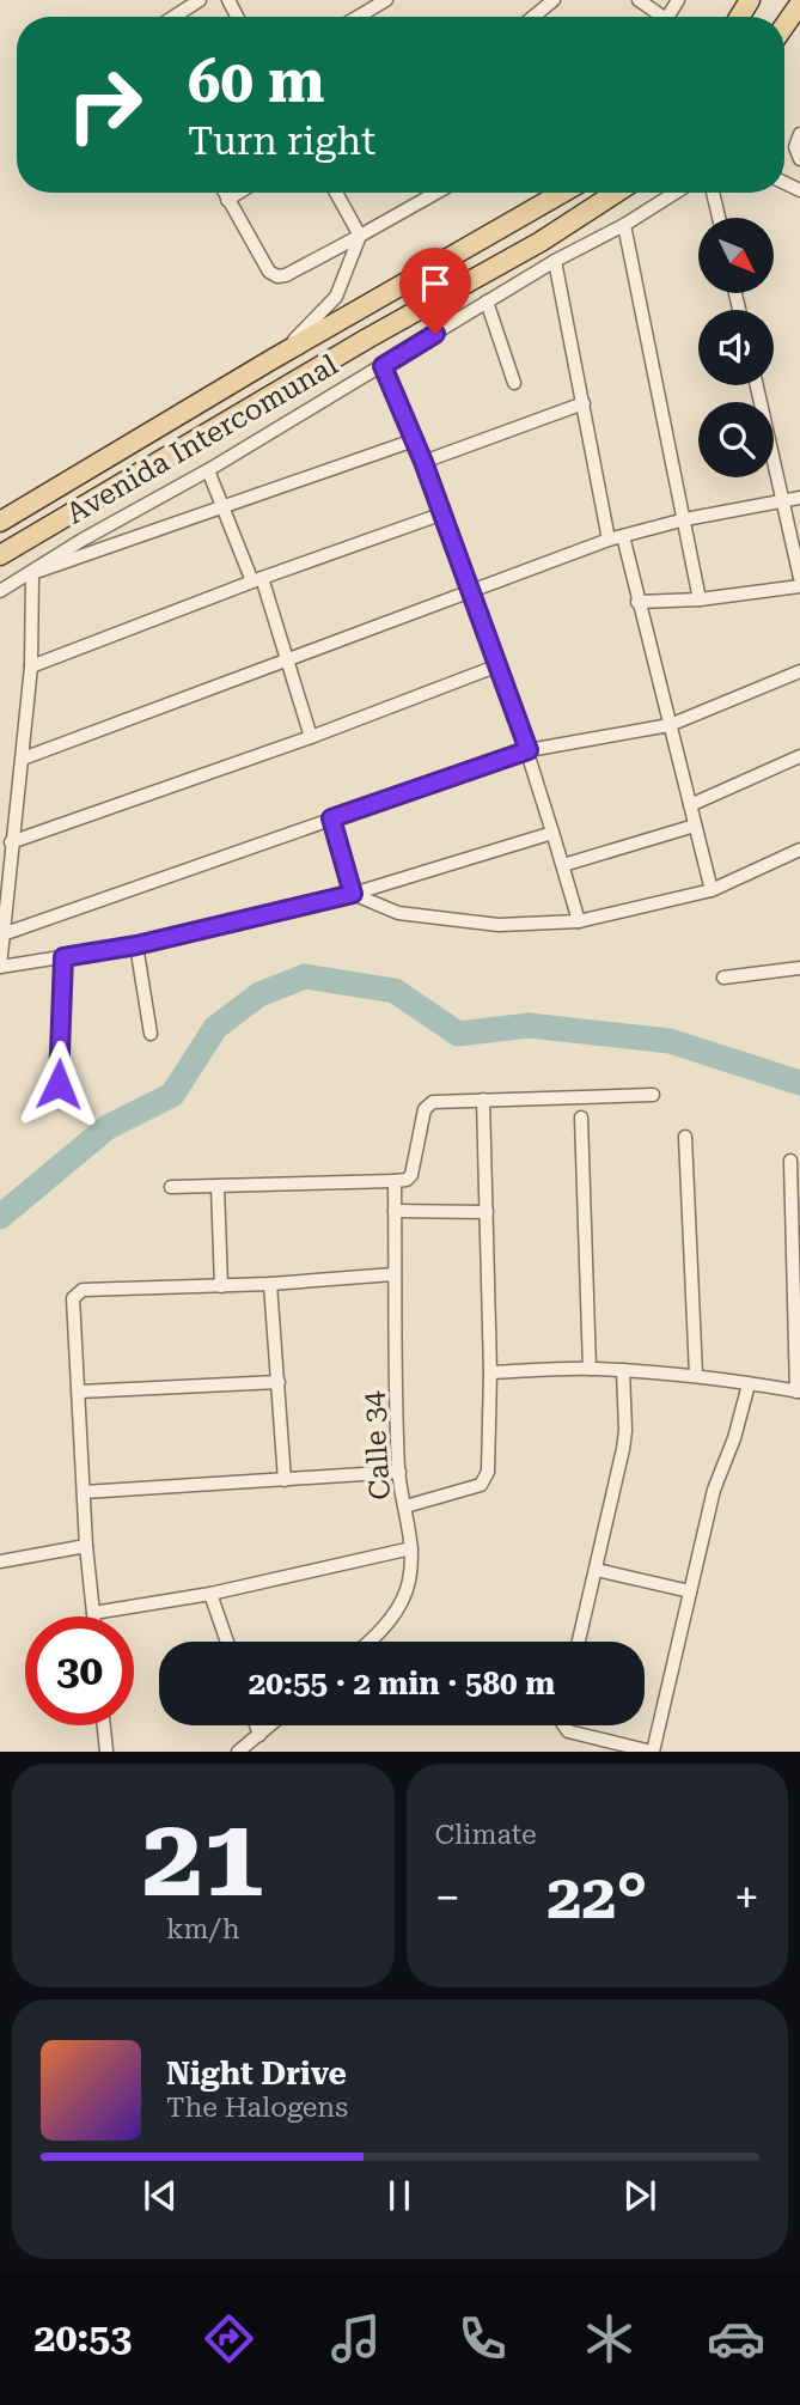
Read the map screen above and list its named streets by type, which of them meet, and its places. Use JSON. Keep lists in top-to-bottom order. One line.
{"streets":{"main road":["Avenida Intercomunal"],"street":["Calle 34"]},"north":"bottom right","page":{"turn":["60 m","Turn right"],"limit":"30","trip":"20:55 · 2 min · 580 m","tile":[["21","km/h"],"Climate"],"heat":["−","22°","+"],"song":["Night Drive","The Halogens"],"tabs":"20:53"}}
